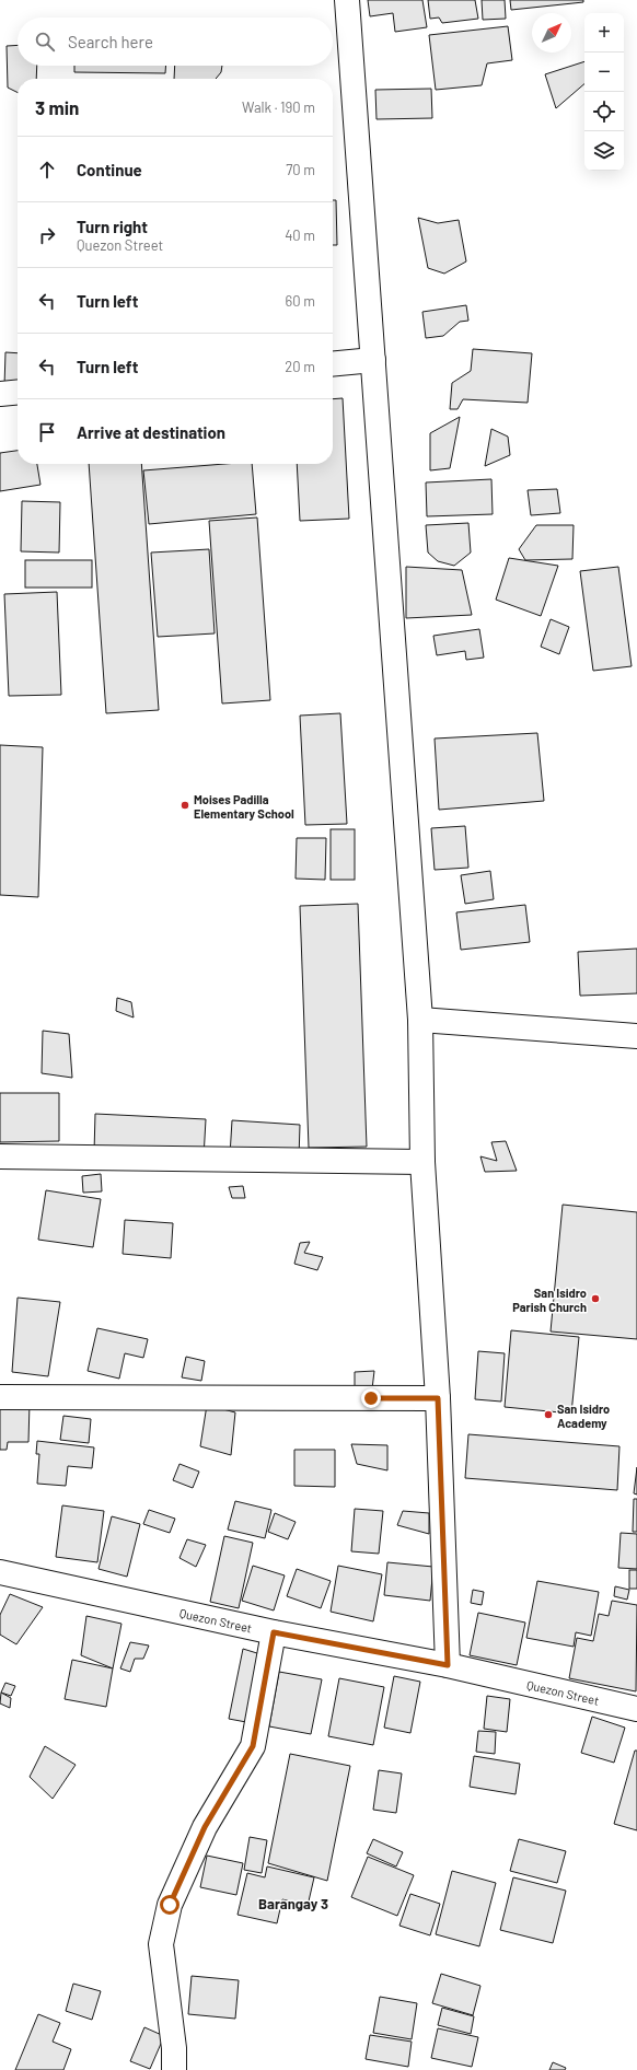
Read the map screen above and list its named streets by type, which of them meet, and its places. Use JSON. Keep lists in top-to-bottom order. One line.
{"streets":{"street":["Quezon Street"]},"districts":["Barangay 3"],"places":["Moises Padilla Elementary School","San Isidro Parish Church","San Isidro Academy"],"north":"top right","page":{"map_buttons":["+","−"],"search":"Search here","heading":["3 min","Walk · 190 m"],"list":[["Continue","70 m"],["Turn right","Quezon Street","40 m"],["Turn left","60 m"],["Turn left","20 m"],"Arrive at destination"]}}
